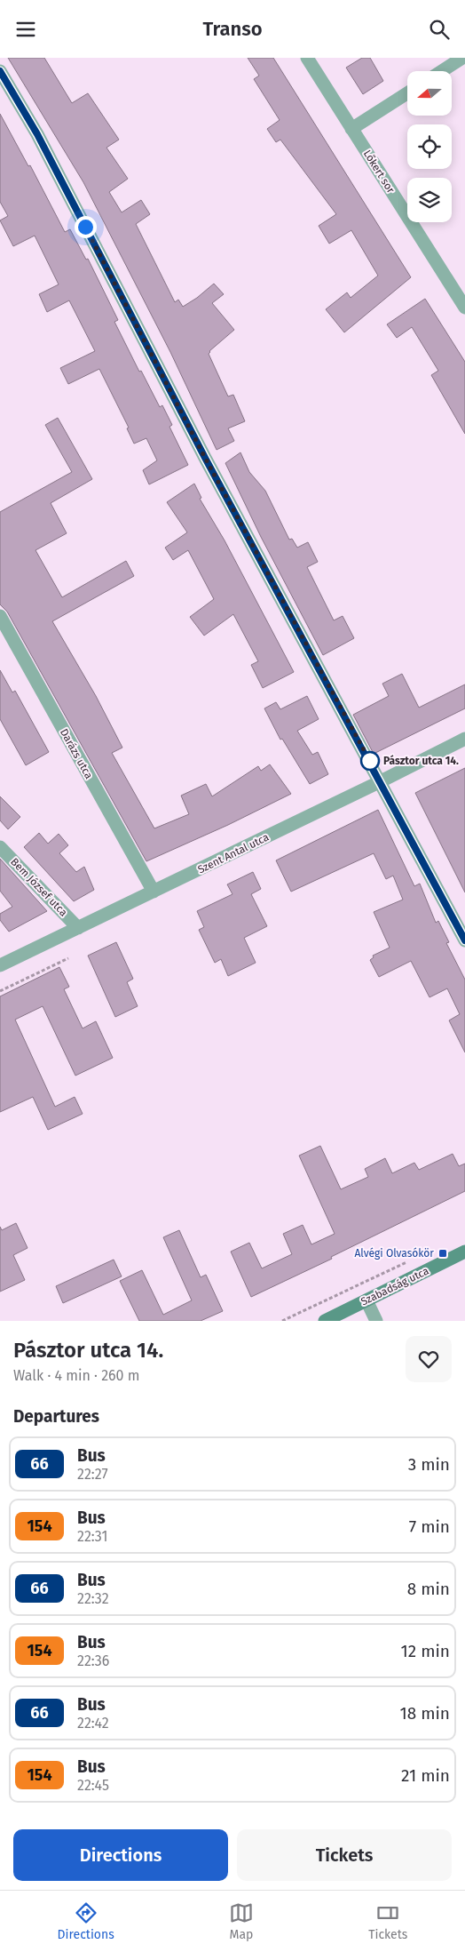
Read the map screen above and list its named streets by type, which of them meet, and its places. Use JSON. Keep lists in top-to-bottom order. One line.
{"streets":{"main road":["Szabadság utca"],"street":["Lőkert sor","Darázs utca","Szent Antal utca","Bem József utca"]},"crossings":[["Darázs utca","Szent Antal utca"],["Szent Antal utca","Bem József utca"]],"places":{"other":["Pásztor utca 14."],"transit":["Alvégi Olvasókör"]},"lines":["bus line 66"],"north":"left","page":{"header":"Transo","heading":[["Pásztor utca 14.","Walk · 4 min · 260 m"],"Departures"],"list":[{"mark":"66","name":"Bus","note":"22:27","value":"3 min"},{"mark":"154","name":"Bus","note":"22:31","value":"7 min"},{"mark":"66","name":"Bus","note":"22:32","value":"8 min"},{"mark":"154","name":"Bus","note":"22:36","value":"12 min"},{"mark":"66","name":"Bus","note":"22:42","value":"18 min"},{"mark":"154","name":"Bus","note":"22:45","value":"21 min"}],"buttons":["Directions","Tickets"],"tabs":["Directions","Map","Tickets"]}}
